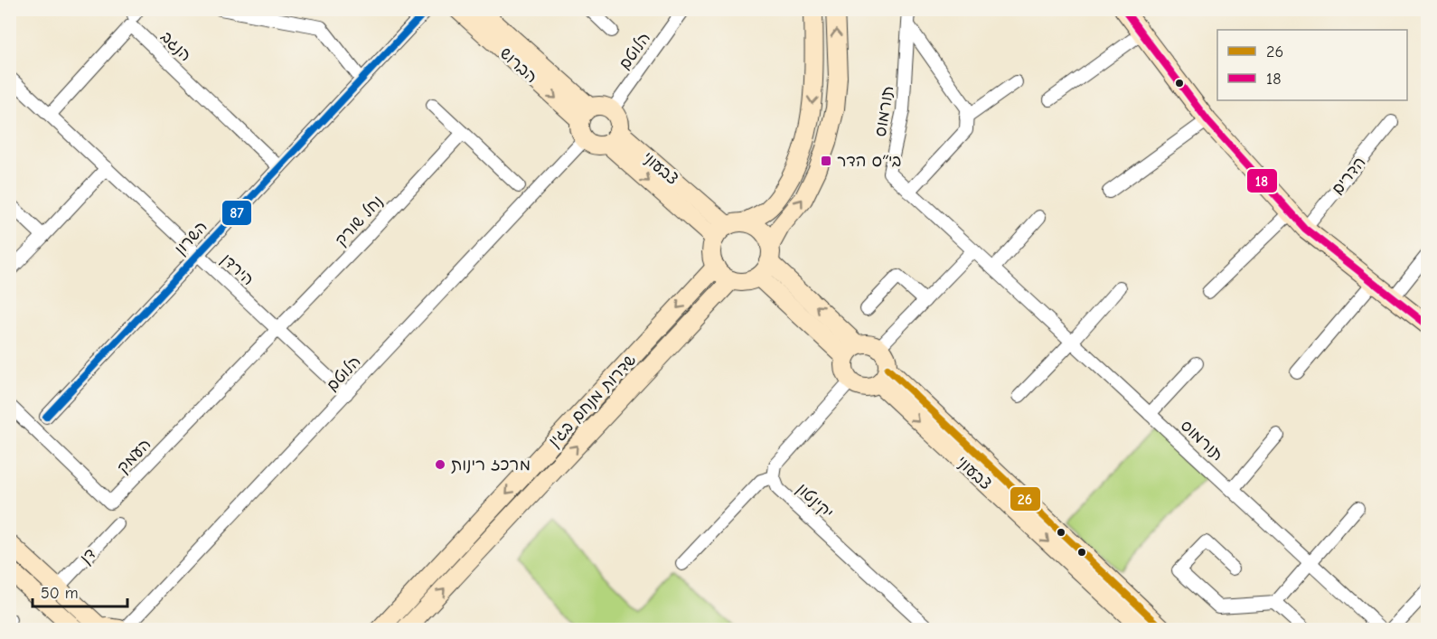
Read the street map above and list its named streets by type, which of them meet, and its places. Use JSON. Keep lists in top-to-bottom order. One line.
{"streets":{"street":["הנגב","הלוטם","הברוש","תורמוס","צבעוני","הדרים","נחל שורק","השרון","הירדן","שדרות מנחם בגין","העמק","יקינטון","דן"]},"crossings":[["הנגב","השרון"],["הנגב","הירדן"],["הלוטם","הברוש"],["הלוטם","צבעוני"],["הלוטם","הירדן"],["הברוש","צבעוני"],["צבעוני","שדרות מנחם בגין"],["נחל שורק","הירדן"],["נחל שורק","העמק"],["השרון","הירדן"],["הירדן","העמק"]],"places":{"transit":["בי״ס הדר"],"other":["מרכז רינות"]},"lines":["transit line 18","transit line 87","transit line 26"],"legend":["26","18"],"scale_bar":"50 m"}
